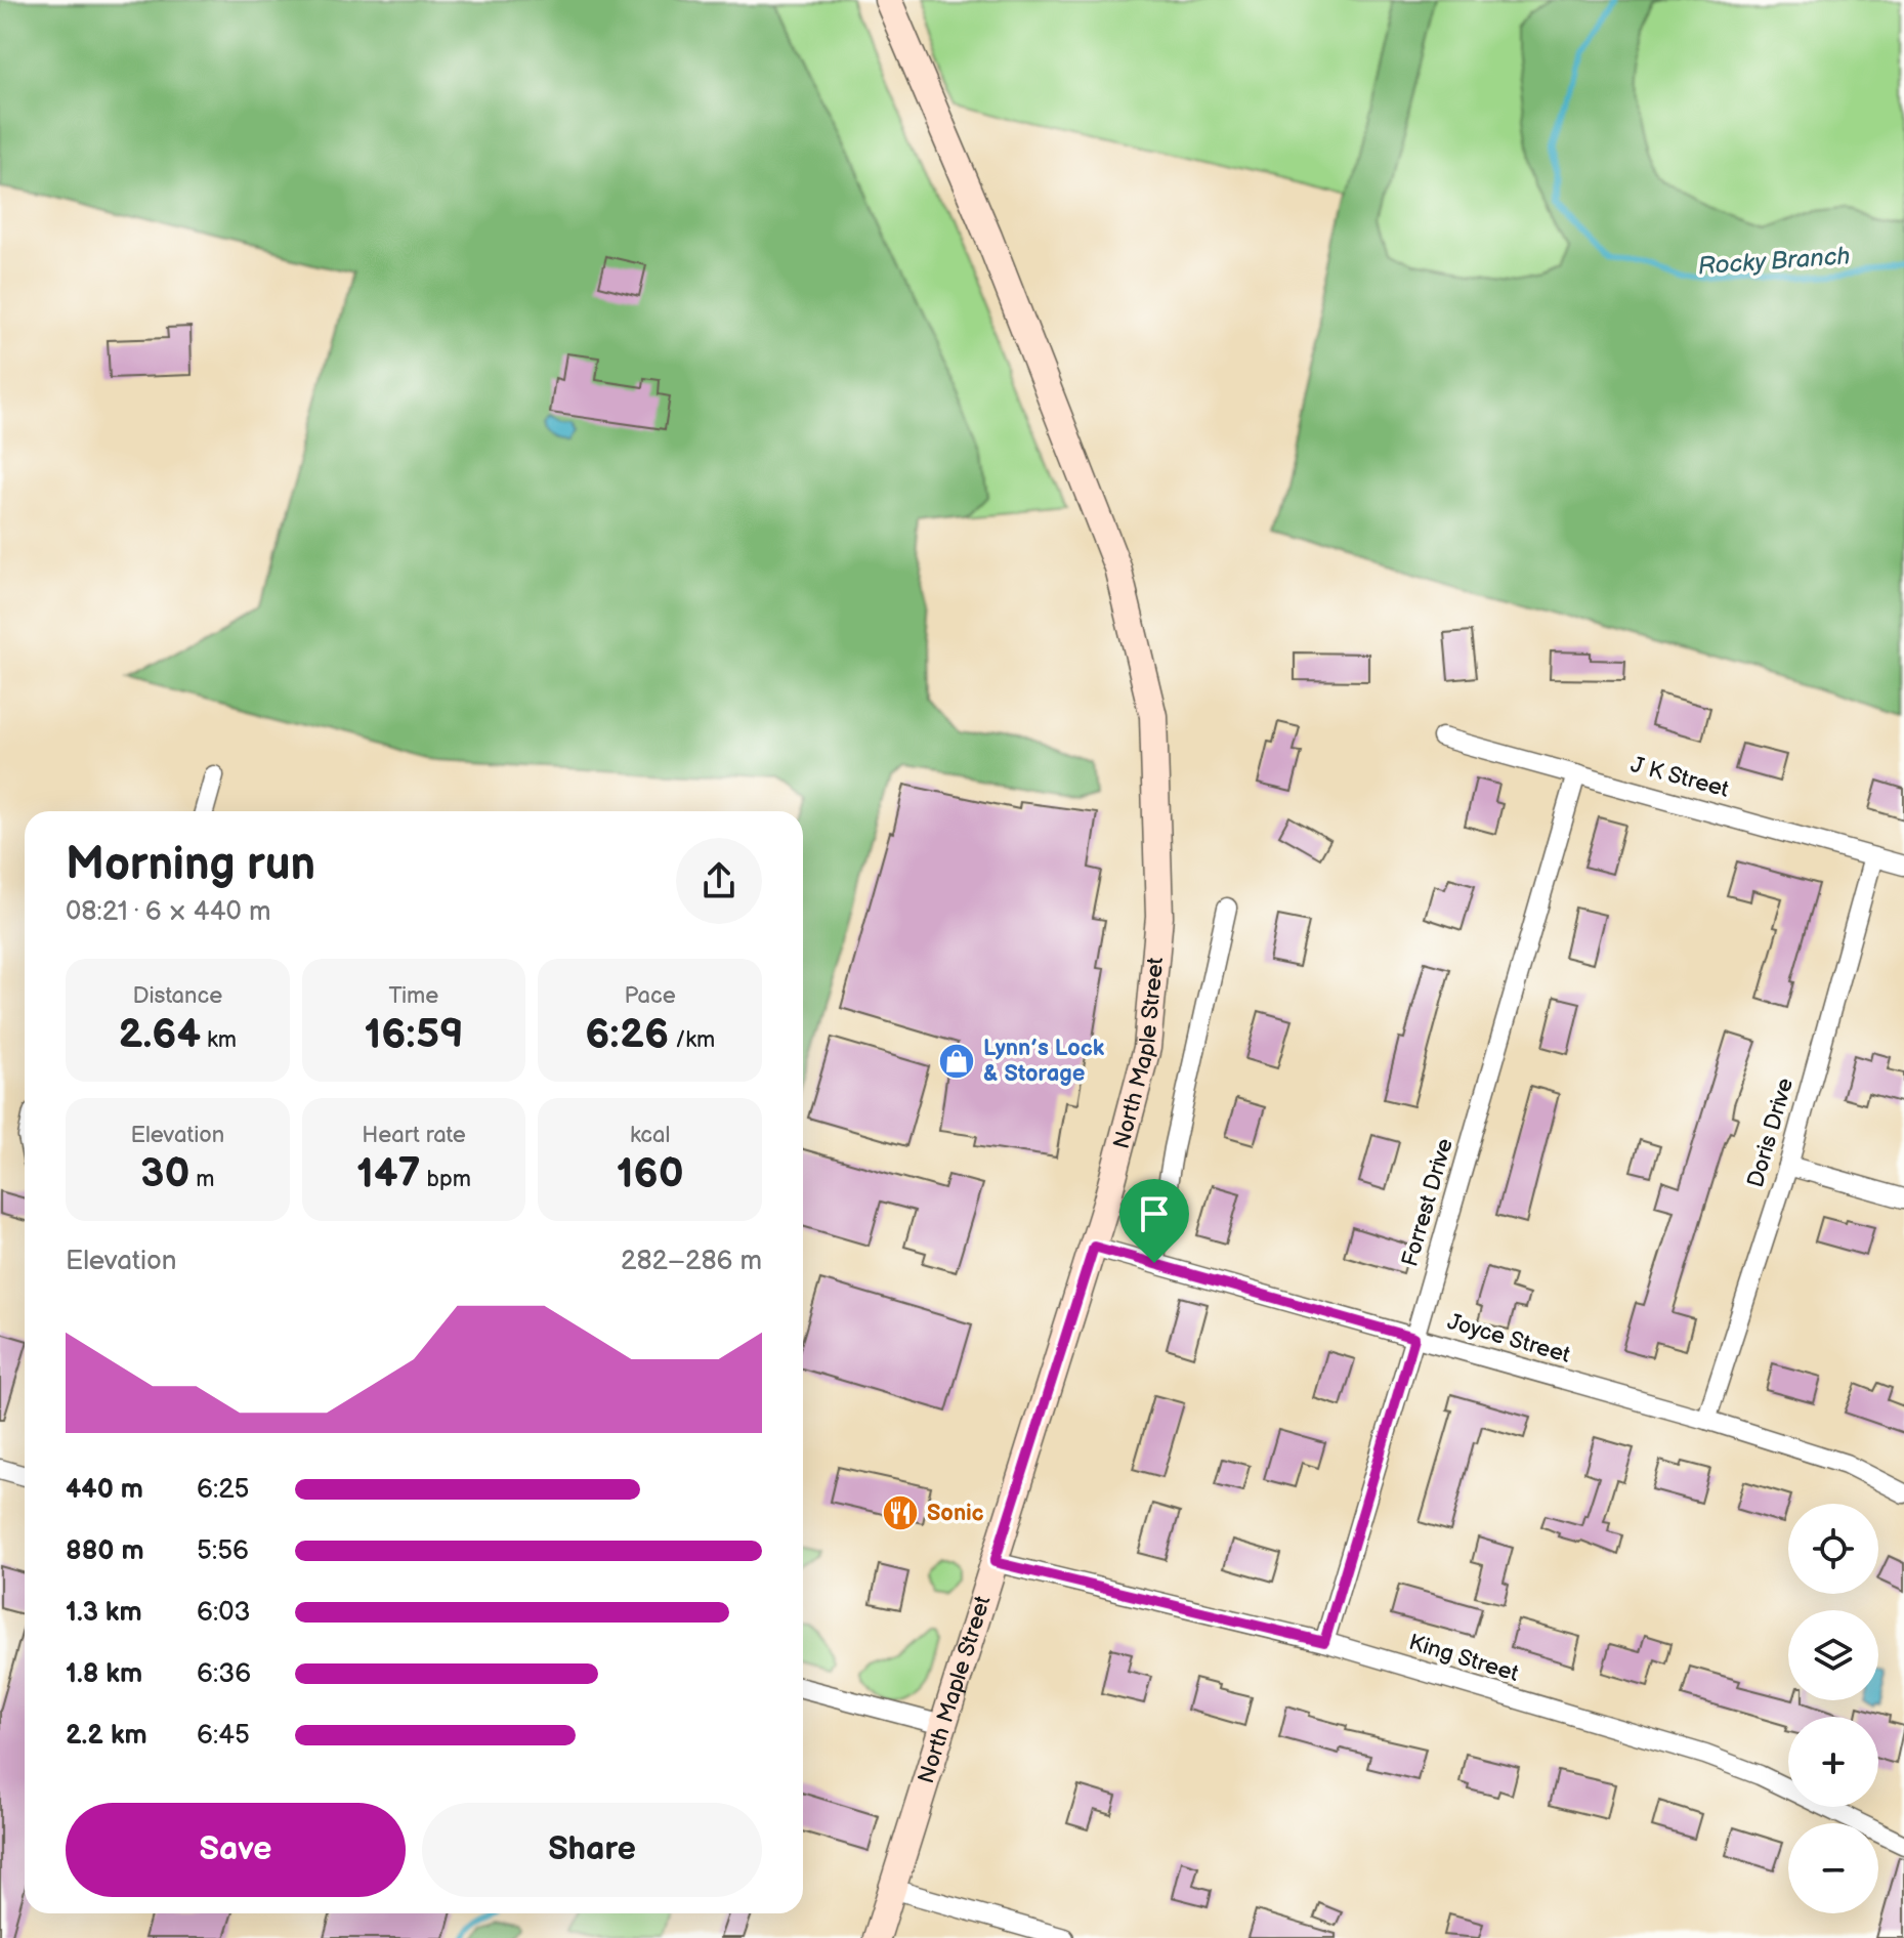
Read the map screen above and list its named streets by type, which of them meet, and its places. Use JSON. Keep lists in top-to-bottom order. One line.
{"streets":{"main road":["North Maple Street"],"street":["J K Street","Doris Drive","Forrest Drive","Joyce Street","King Street"]},"crossings":[["J K Street","Doris Drive"],["J K Street","Forrest Drive"],["North Maple Street","Joyce Street"],["North Maple Street","King Street"],["Doris Drive","Joyce Street"],["Forrest Drive","Joyce Street"],["Forrest Drive","King Street"]],"water":["Rocky Branch"],"places":{"shop":["Lynn’s Lock & Storage"],"restaurant":["Sonic"]},"page":{"heading":["Morning run","08:21 · 6 × 440 m"],"stats":[["Distance","2.64 km"],["Time","16:59"],["Pace","6:26 /km"],["Elevation","30 m"],["Heart rate","147 bpm"],["kcal","160"]],"chart":["Elevation","282–286 m"],"list":[{"name":"440 m","note":"6:25"},{"name":"880 m","note":"5:56"},{"name":"1.3 km","note":"6:03"},{"name":"1.8 km","note":"6:36"},{"name":"2.2 km","note":"6:45"}],"map_buttons":["+","−"],"buttons":["Save","Share"]}}
